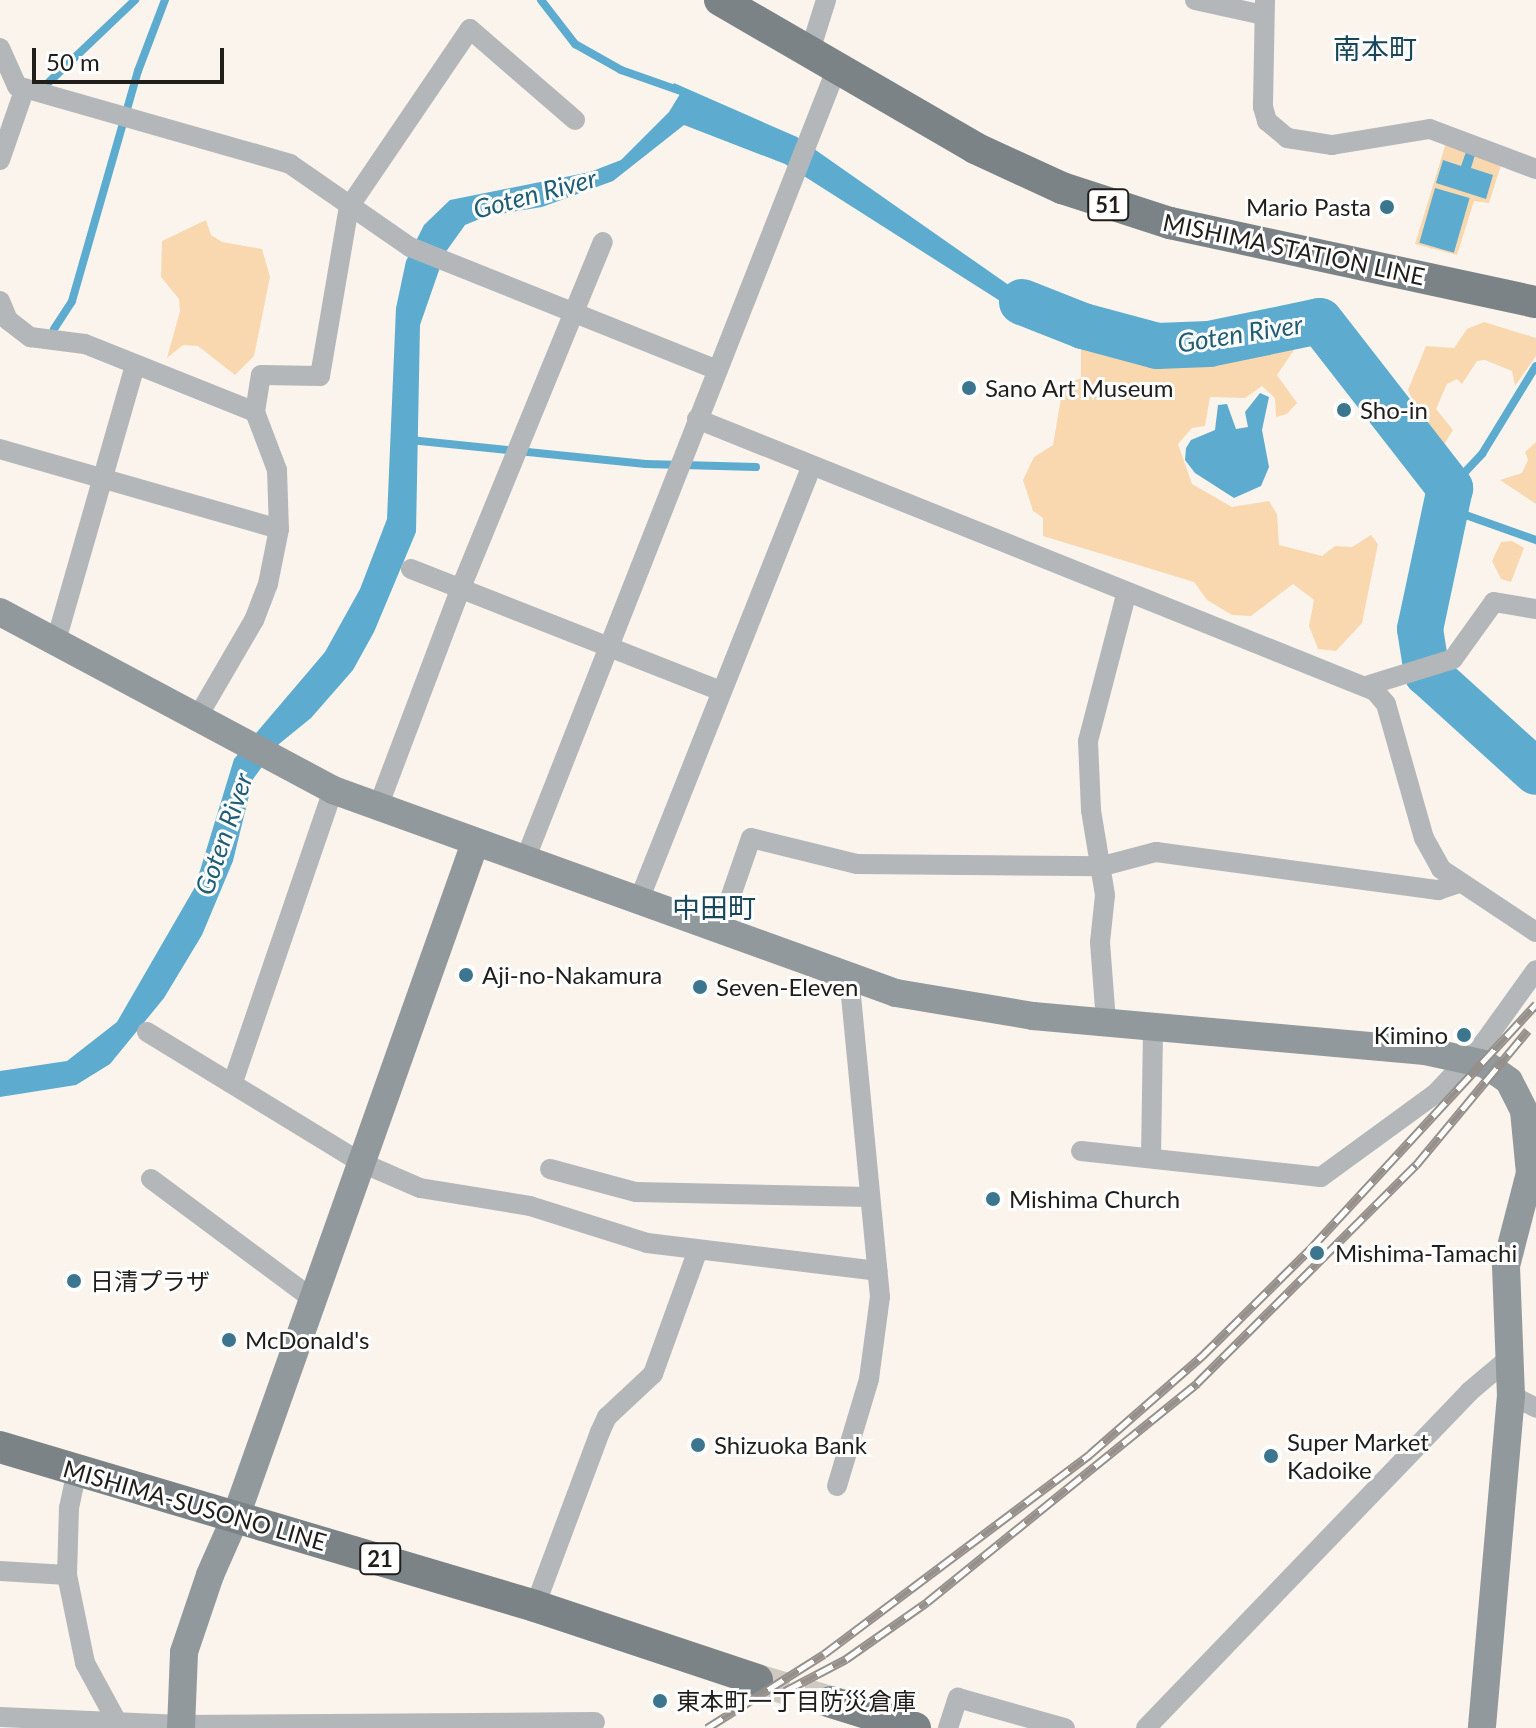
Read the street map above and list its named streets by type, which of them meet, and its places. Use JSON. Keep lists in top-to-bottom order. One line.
{"streets":{"main road":["51","MISHIMA STATION LINE","MISHIMA-SUSONO LINE","21"]},"districts":["南本町","中田町"],"water":["Goten River"],"places":["Mario Pasta","Sano Art Museum","Sho-in","Aji-no-Nakamura","Seven-Eleven","Kimino","Mishima Church","Mishima-Tamachi","日清プラザ","McDonald's","Shizuoka Bank","Super Market Kadoike","東本町一丁目防災倉庫"],"scale_bar":"50 m"}
